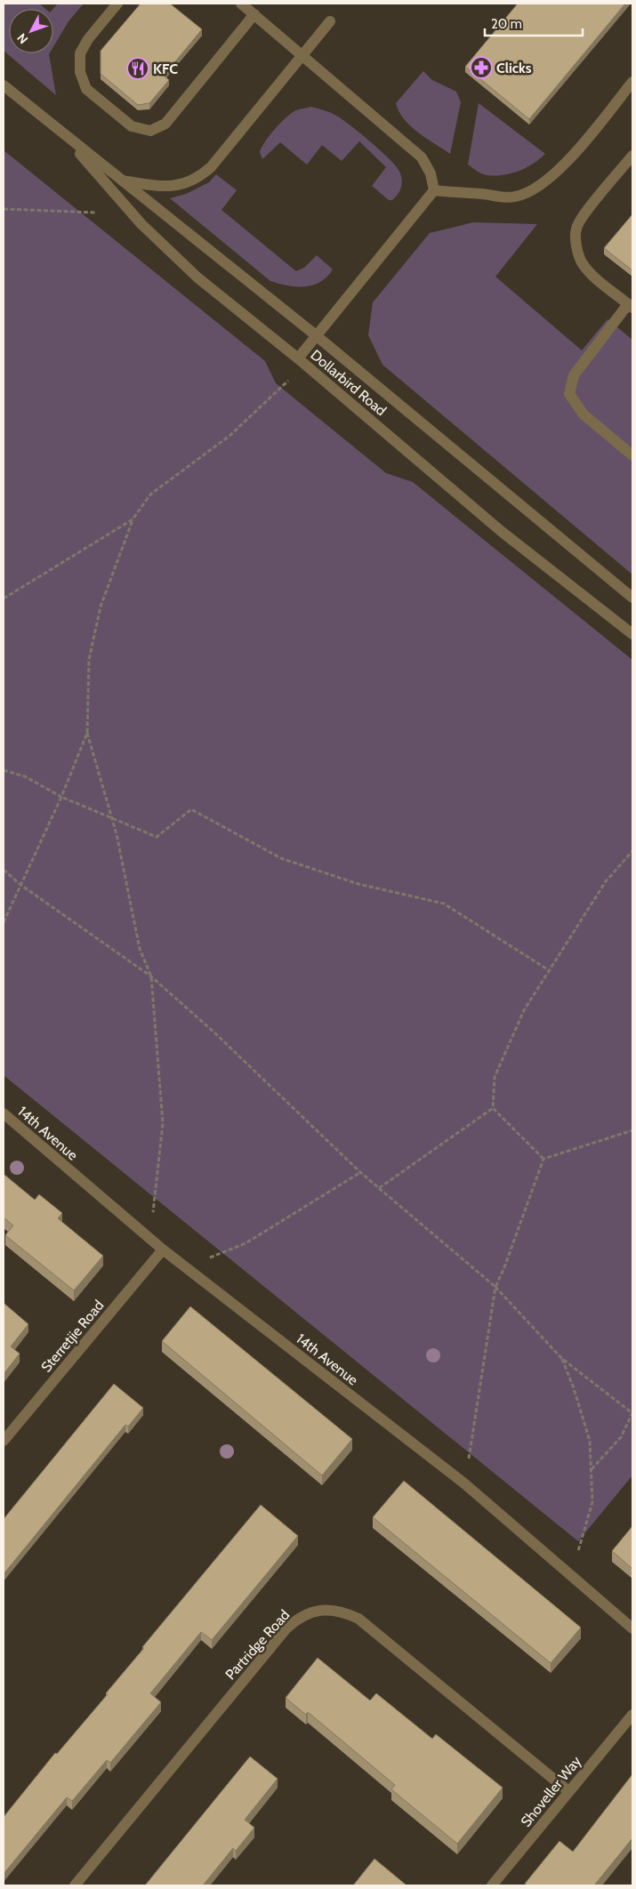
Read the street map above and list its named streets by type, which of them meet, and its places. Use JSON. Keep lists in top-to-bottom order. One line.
{"streets":{"street":["Dollarbird Road","14th Avenue","Sterretjie Road","Partridge Road","Shoveller Way"]},"crossings":[["14th Avenue","Sterretjie Road"],["Partridge Road","Shoveller Way"]],"places":{"pharmacy":["Clicks"],"restaurant":["KFC"]},"scale_bar":"20 m","north":"bottom left"}
